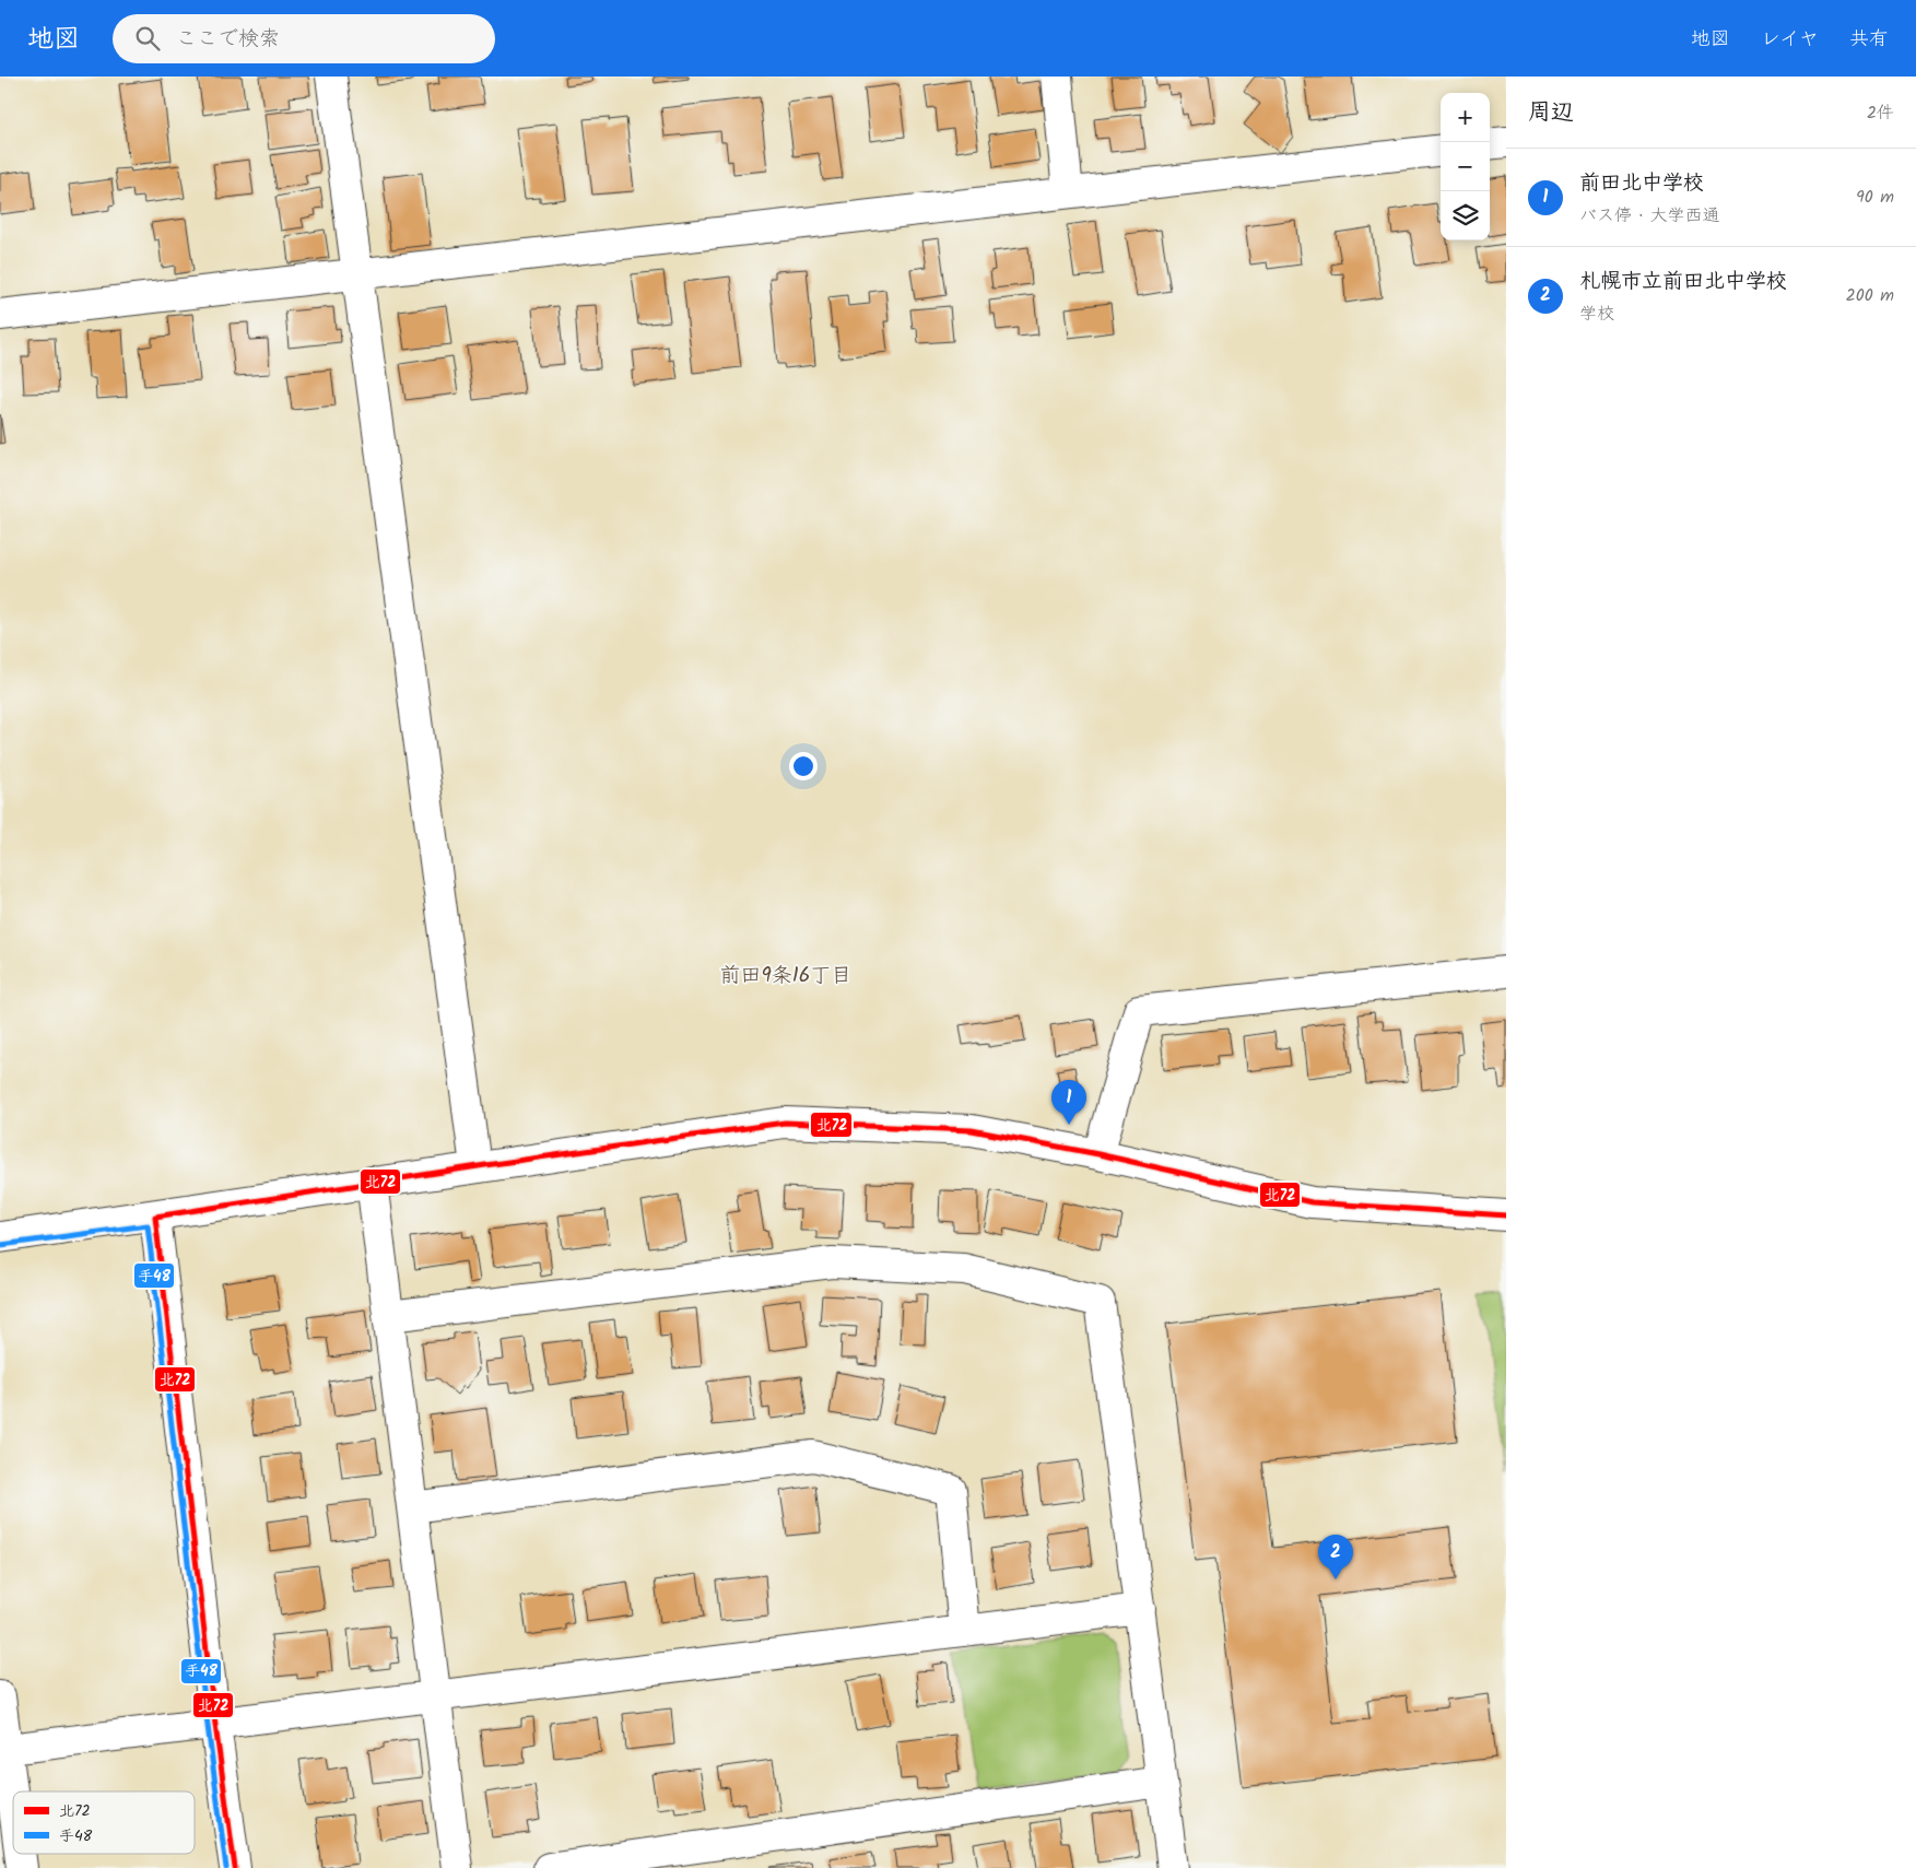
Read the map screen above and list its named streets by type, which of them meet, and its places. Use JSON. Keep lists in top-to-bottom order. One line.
{"districts":["前田9条16丁目"],"lines":["transit line 北72","transit line 手48"],"legend":["北72","手48"],"page":{"header":"地図","search":"ここで検索","nav":["地図","レイヤ","共有"],"heading":["周辺","2件"],"map_buttons":["+","−"],"list":[{"mark":"1","name":"前田北中学校","note":"バス停 · 大学西通","value":"90 m"},{"mark":"2","name":"札幌市立前田北中学校","note":"学校","value":"200 m"}],"pins":["1","2"]}}
